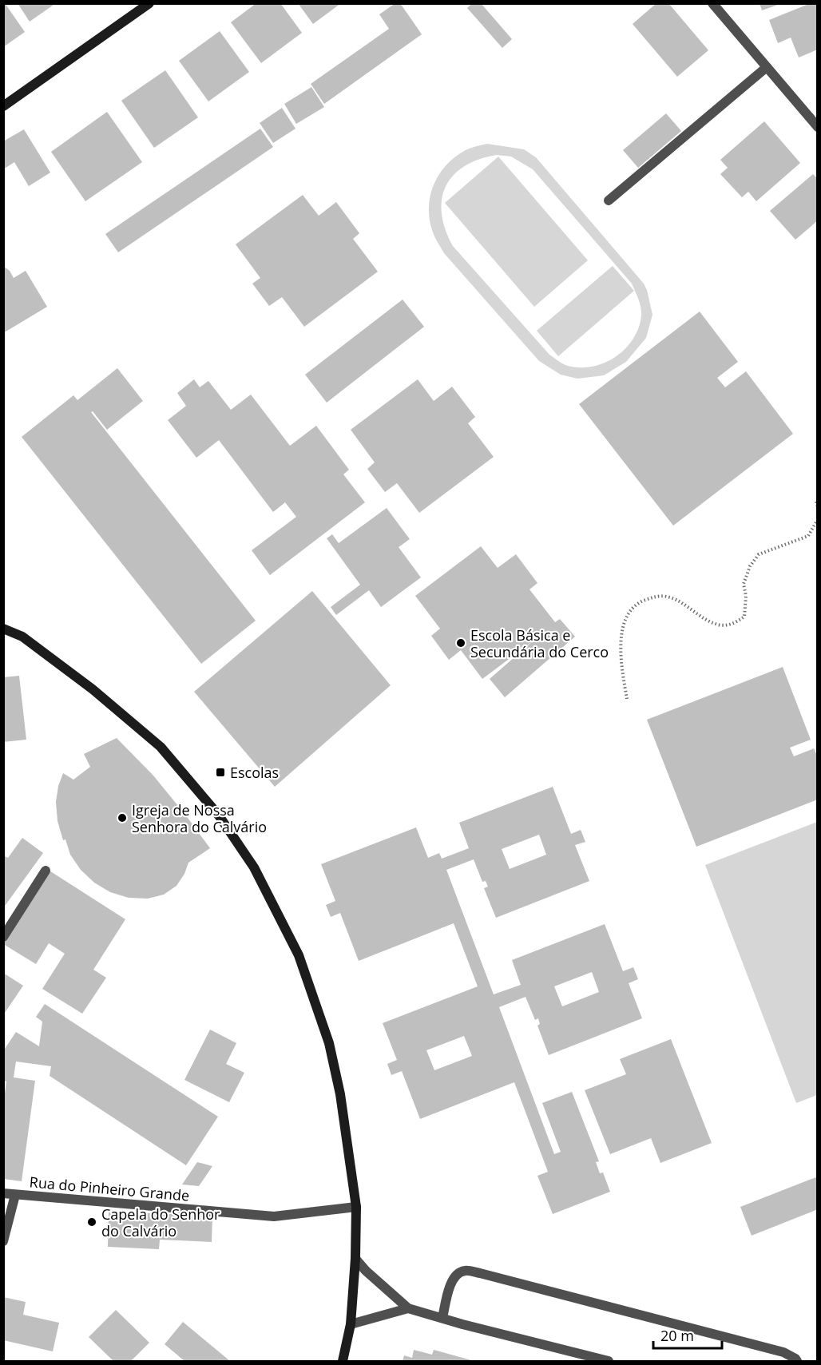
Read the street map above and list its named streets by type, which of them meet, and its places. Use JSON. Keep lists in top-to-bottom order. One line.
{"streets":{"street":["Rua do Pinheiro Grande"]},"places":{"other":["Escola Básica e Secundária do Cerco","Igreja de Nossa Senhora do Calvário","Capela do Senhor do Calvário"],"transit":["Escolas"]},"scale_bar":"20 m"}
